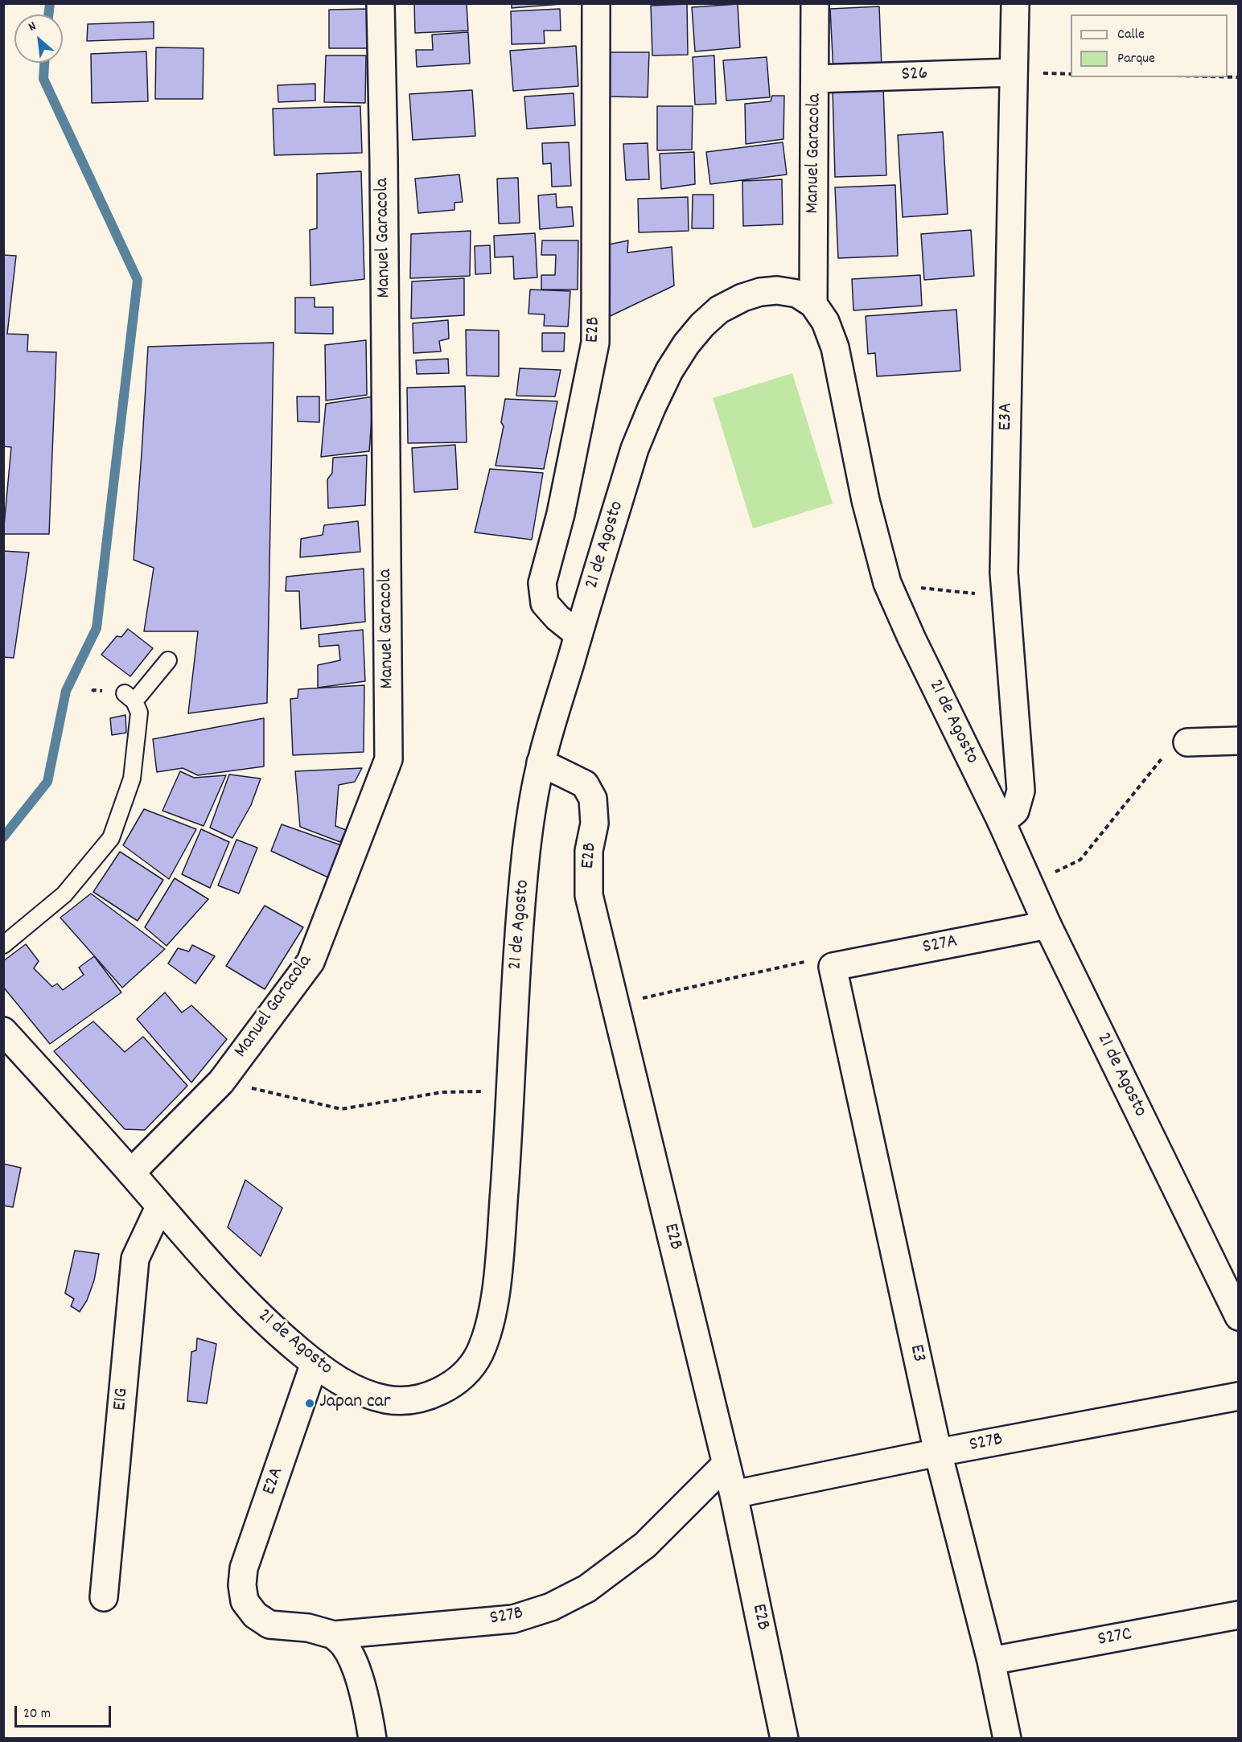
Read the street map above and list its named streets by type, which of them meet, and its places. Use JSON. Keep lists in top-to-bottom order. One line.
{"streets":{"street":["S26","Manuel Garacola","E2B","E3A","21 de Agosto","S27A","E3","E1G","S27B","E2A","S27C"]},"crossings":[["S26","Manuel Garacola"],["S26","E3A"],["Manuel Garacola","21 de Agosto"],["E2B","21 de Agosto"],["E2B","S27B"],["E3A","21 de Agosto"],["21 de Agosto","S27A"],["21 de Agosto","E1G"],["21 de Agosto","E2A"],["S27A","E3"],["E3","S27B"],["E3","S27C"],["S27B","E2A"]],"places":["Japan car"],"legend":["Calle","Parque"],"scale_bar":"20 m","north":"top left"}
